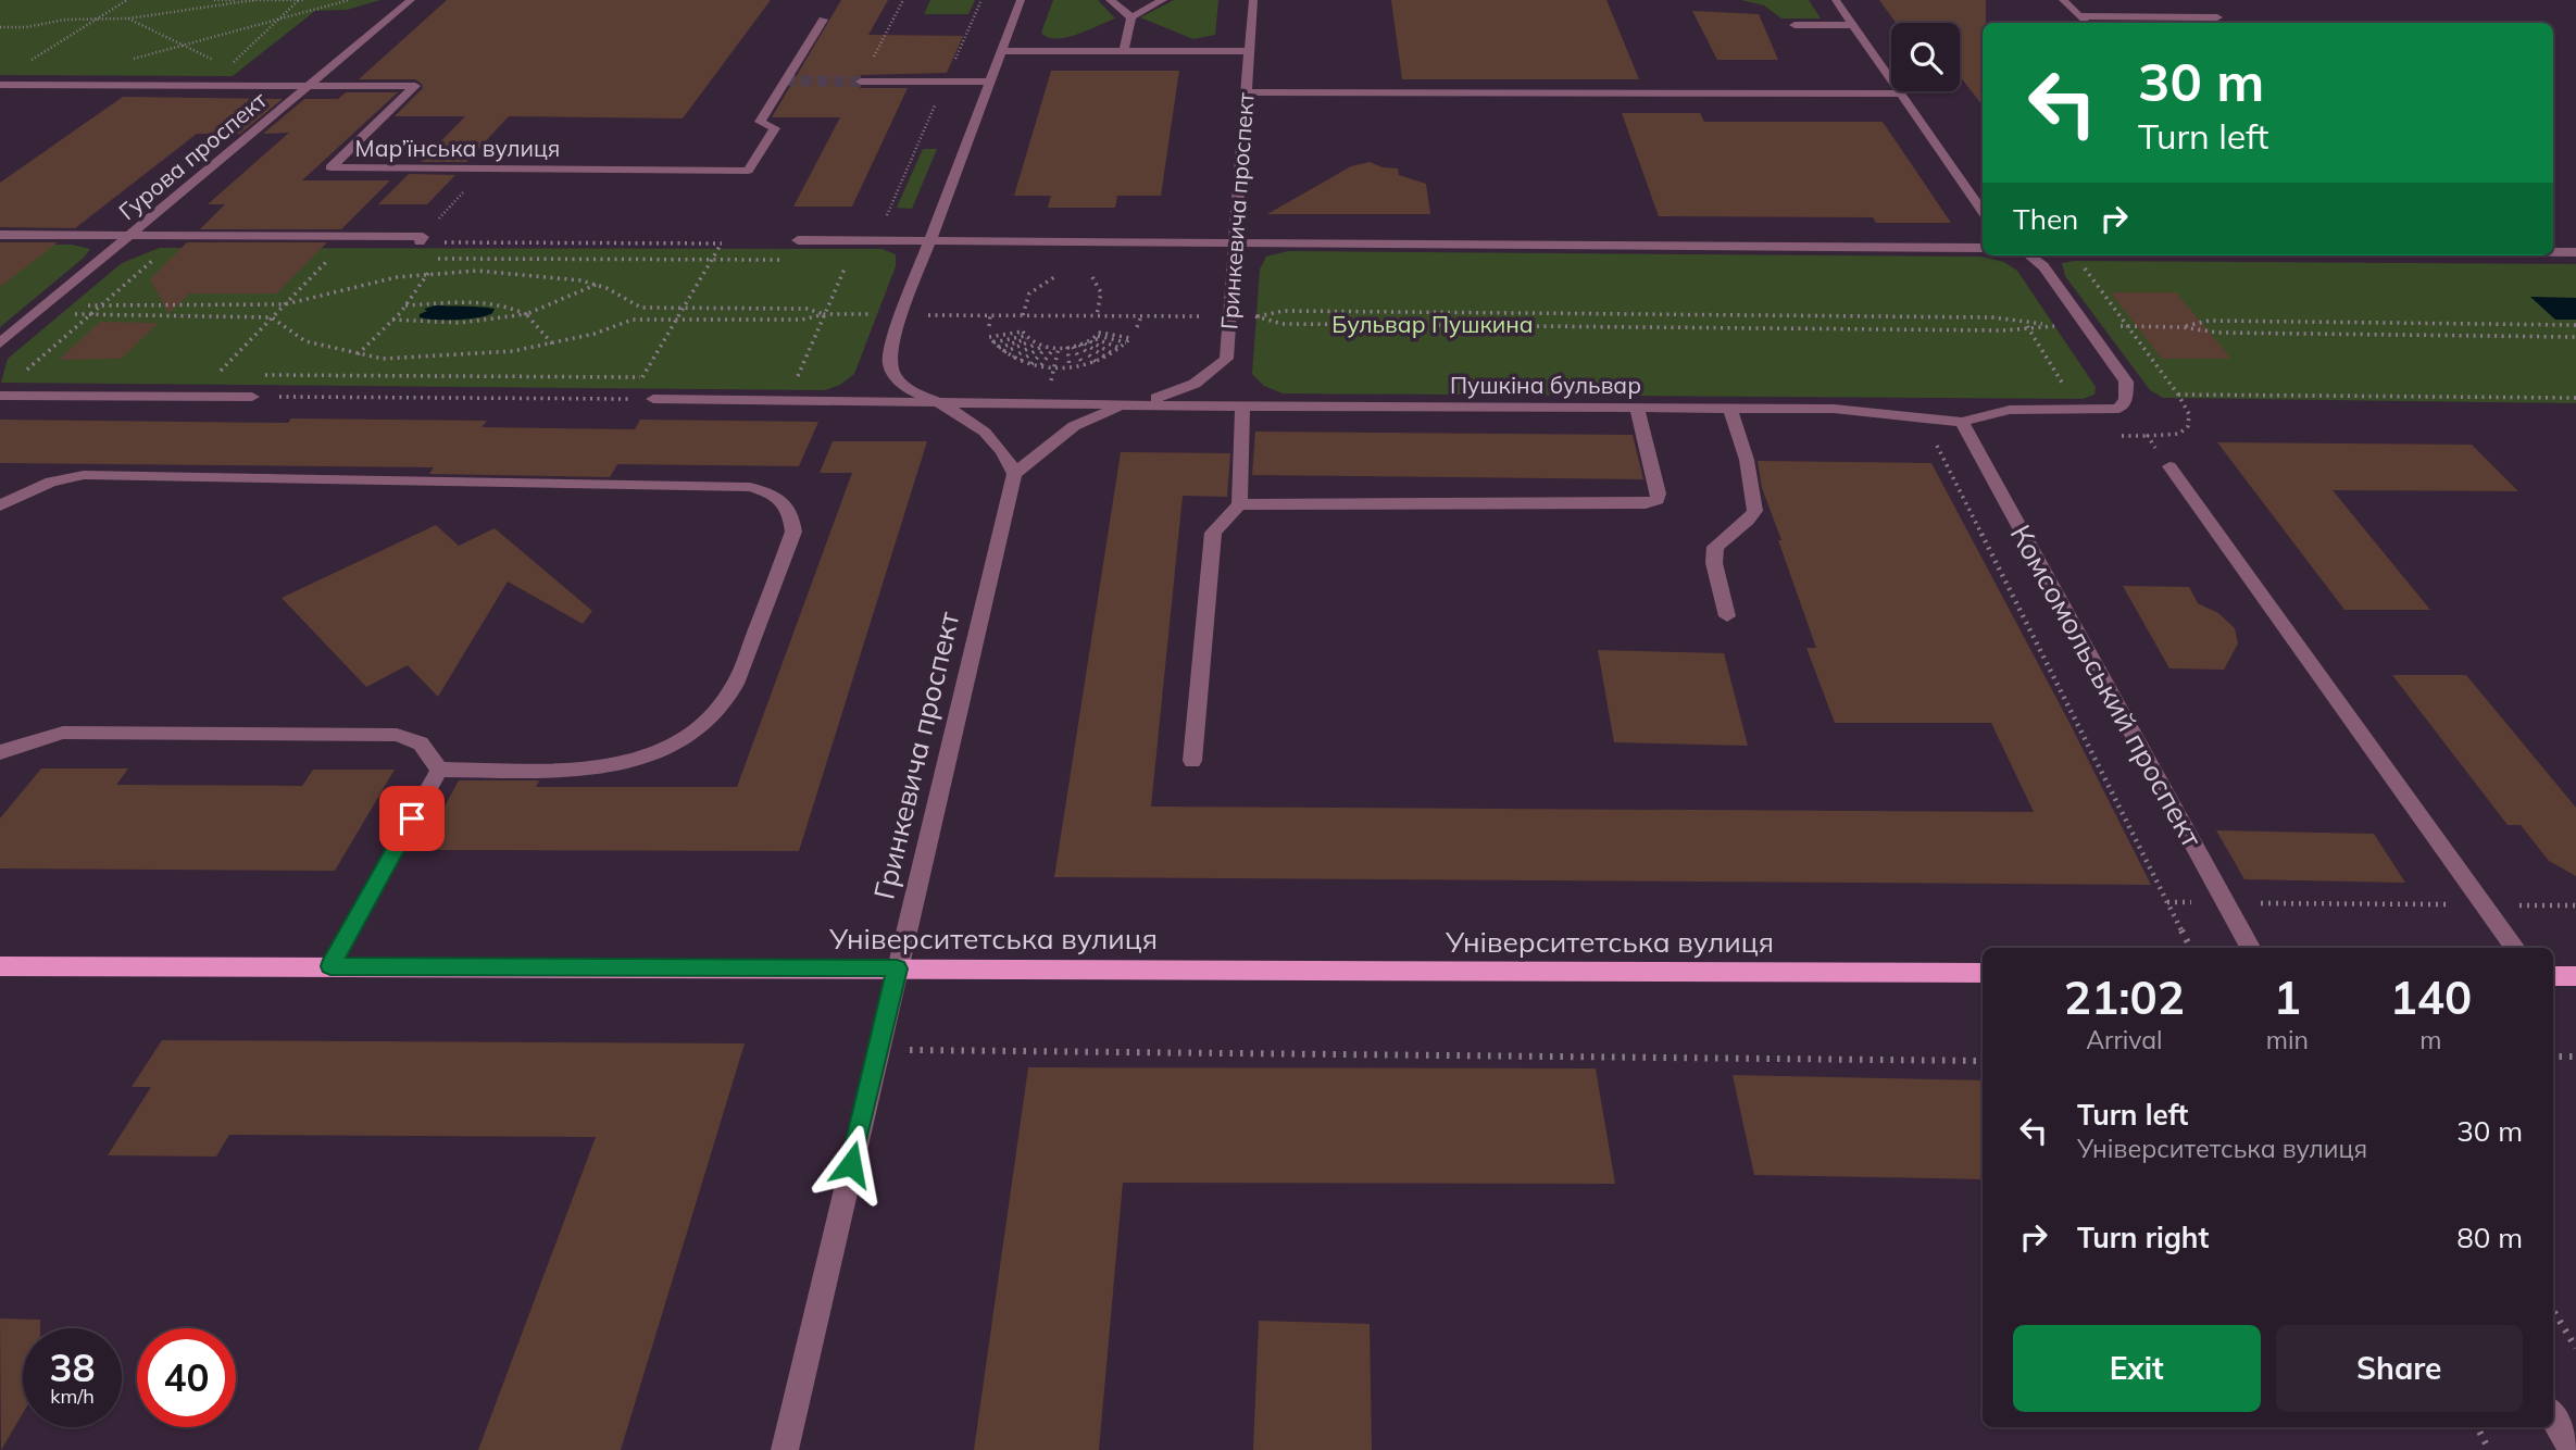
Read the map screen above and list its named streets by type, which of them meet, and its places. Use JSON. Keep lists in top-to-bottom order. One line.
{"streets":{"main road":["Університетська вулиця"],"street":["Мар’їнська вулиця","Гурова проспект","Гринкевича проспект","Пушкіна бульвар","Комсомольський проспект"]},"crossings":[["Мар’їнська вулиця","Гурова проспект"],["Гринкевича проспект","Пушкіна бульвар"],["Гринкевича проспект","Університетська вулиця"],["Пушкіна бульвар","Комсомольський проспект"]],"parks":["Бульвар Пушкина"],"page":{"turn":["30 m","Turn left"],"then":"Then","eta":["21:02","Arrival","1","min","140","m"],"list":[{"name":"Turn left","note":"Університетська вулиця","value":"30 m"},{"name":"Turn right","value":"80 m"}],"buttons":["Exit","Share"],"speed":"38 km/h","limit":"40"}}
